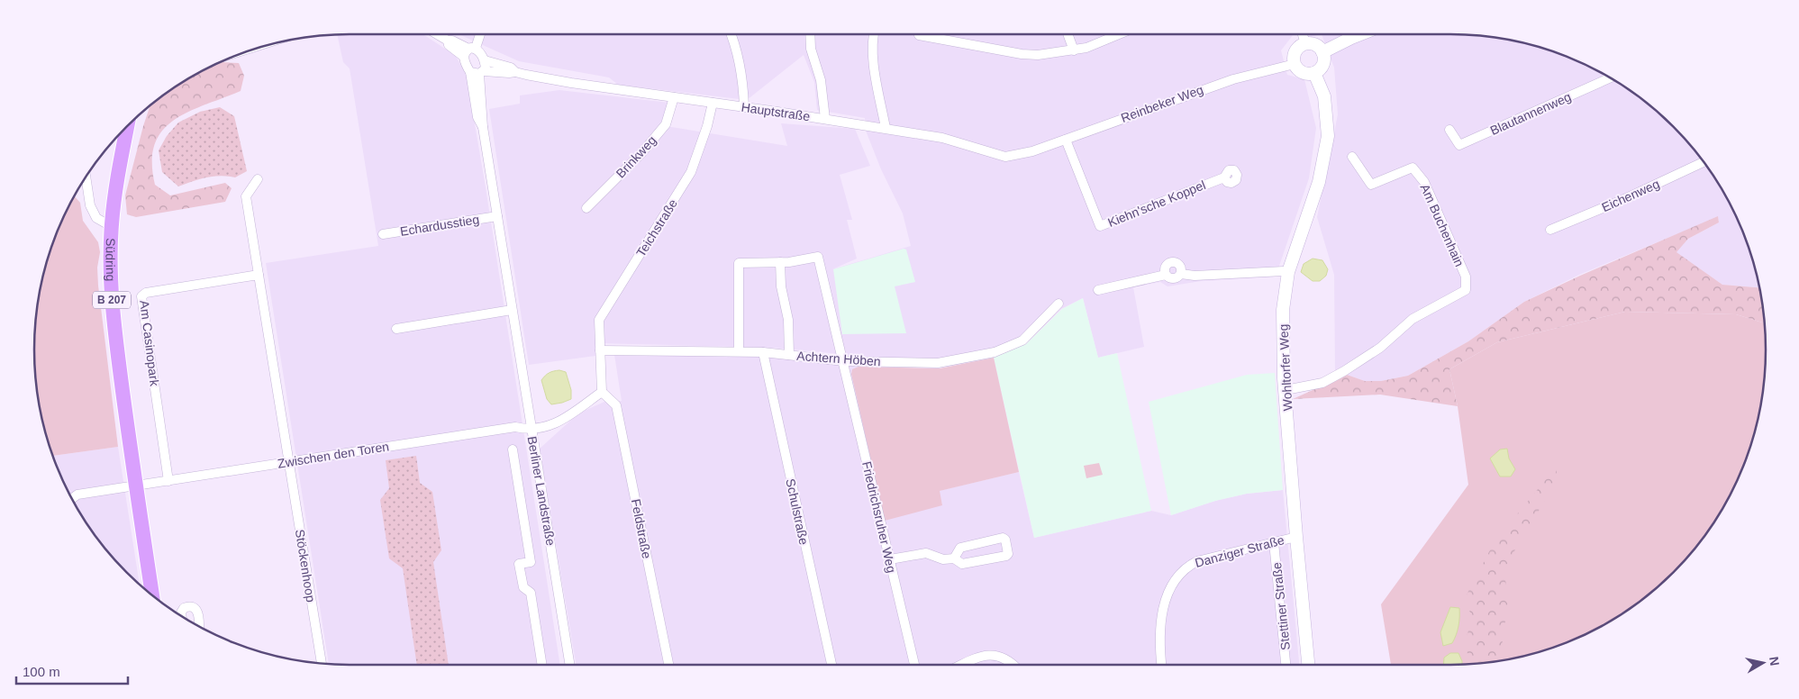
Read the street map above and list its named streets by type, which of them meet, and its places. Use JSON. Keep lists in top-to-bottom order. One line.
{"streets":{"main road":["Südring","B 207","Wohltorfer Weg"],"street":["Reinbeker Weg","Hauptstraße","Blautannenweg","Brinkweg","Eichenweg","Kiehn'sche Koppel","Echardusstieg","Am Buchenhain","Teichstraße","Am Casinopark","Achtern Höben","Zwischen den Toren","Berliner Landstraße","Schulstraße","Friedrichsruher Weg","Feldstraße","Danziger Straße","Stöckenhoop","Stettiner Straße"]},"crossings":[["Reinbeker Weg","Hauptstraße"],["Reinbeker Weg","Kiehn'sche Koppel"],["Reinbeker Weg","Wohltorfer Weg"],["Hauptstraße","Brinkweg"],["Hauptstraße","Teichstraße"],["Hauptstraße","Berliner Landstraße"],["Echardusstieg","Berliner Landstraße"],["Am Buchenhain","Wohltorfer Weg"],["Teichstraße","Achtern Höben"],["Teichstraße","Zwischen den Toren"],["Teichstraße","Feldstraße"],["Südring","Zwischen den Toren"],["Am Casinopark","Zwischen den Toren"],["Achtern Höben","Schulstraße"],["Achtern Höben","Friedrichsruher Weg"],["Wohltorfer Weg","Danziger Straße"],["Zwischen den Toren","Berliner Landstraße"],["Zwischen den Toren","Feldstraße"],["Zwischen den Toren","Stöckenhoop"],["Danziger Straße","Stettiner Straße"]],"scale_bar":"100 m","north":"right"}
